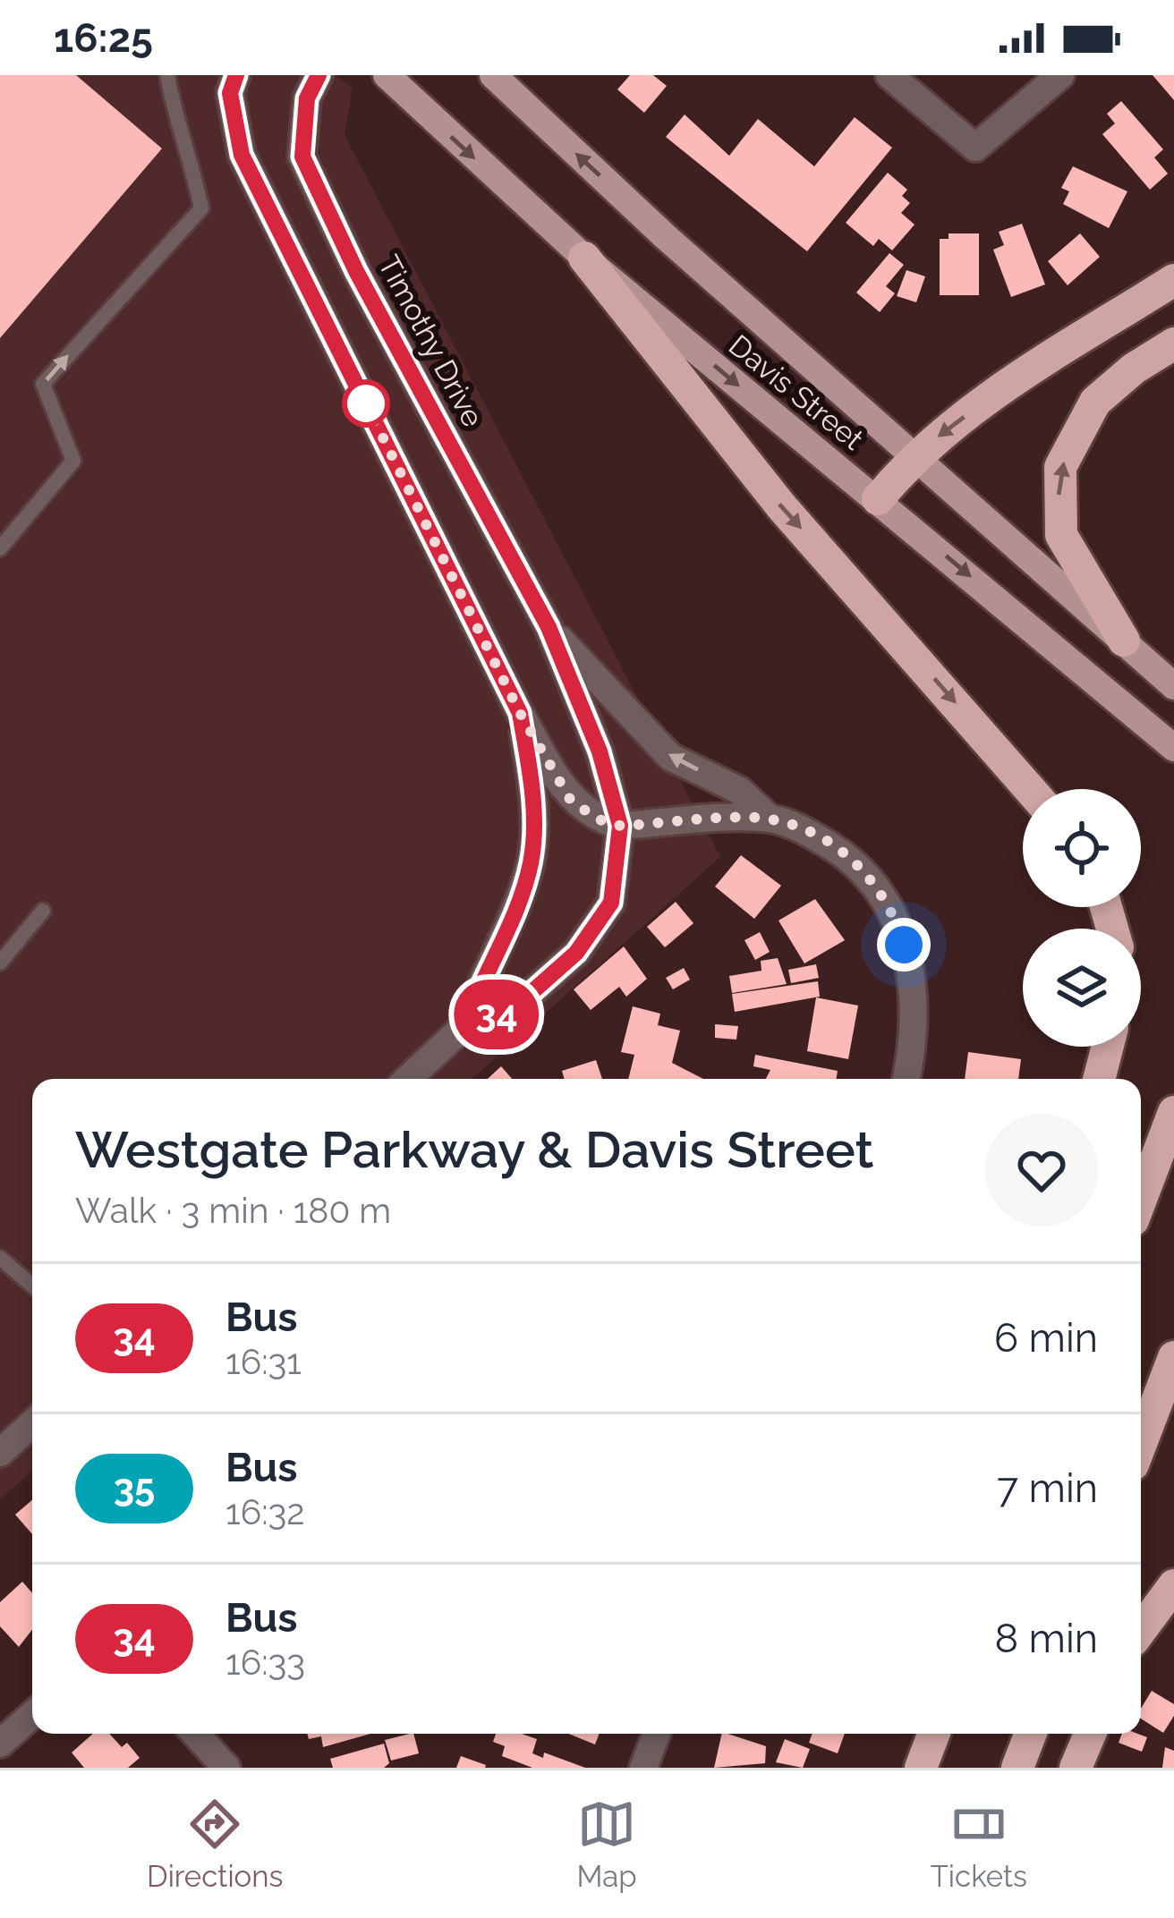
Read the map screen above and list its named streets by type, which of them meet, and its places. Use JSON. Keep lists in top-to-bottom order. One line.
{"streets":{"main road":["Davis Street"],"street":["Timothy Drive"]},"lines":["bus line 34"],"page":{"status":"16:25","on_map":"34","heading":["Westgate Parkway & Davis Street","Walk · 3 min · 180 m"],"list":[{"mark":"34","name":"Bus","note":"16:31","value":"6 min"},{"mark":"35","name":"Bus","note":"16:32","value":"7 min"},{"mark":"34","name":"Bus","note":"16:33","value":"8 min"}],"tabs":["Directions","Map","Tickets"]}}
